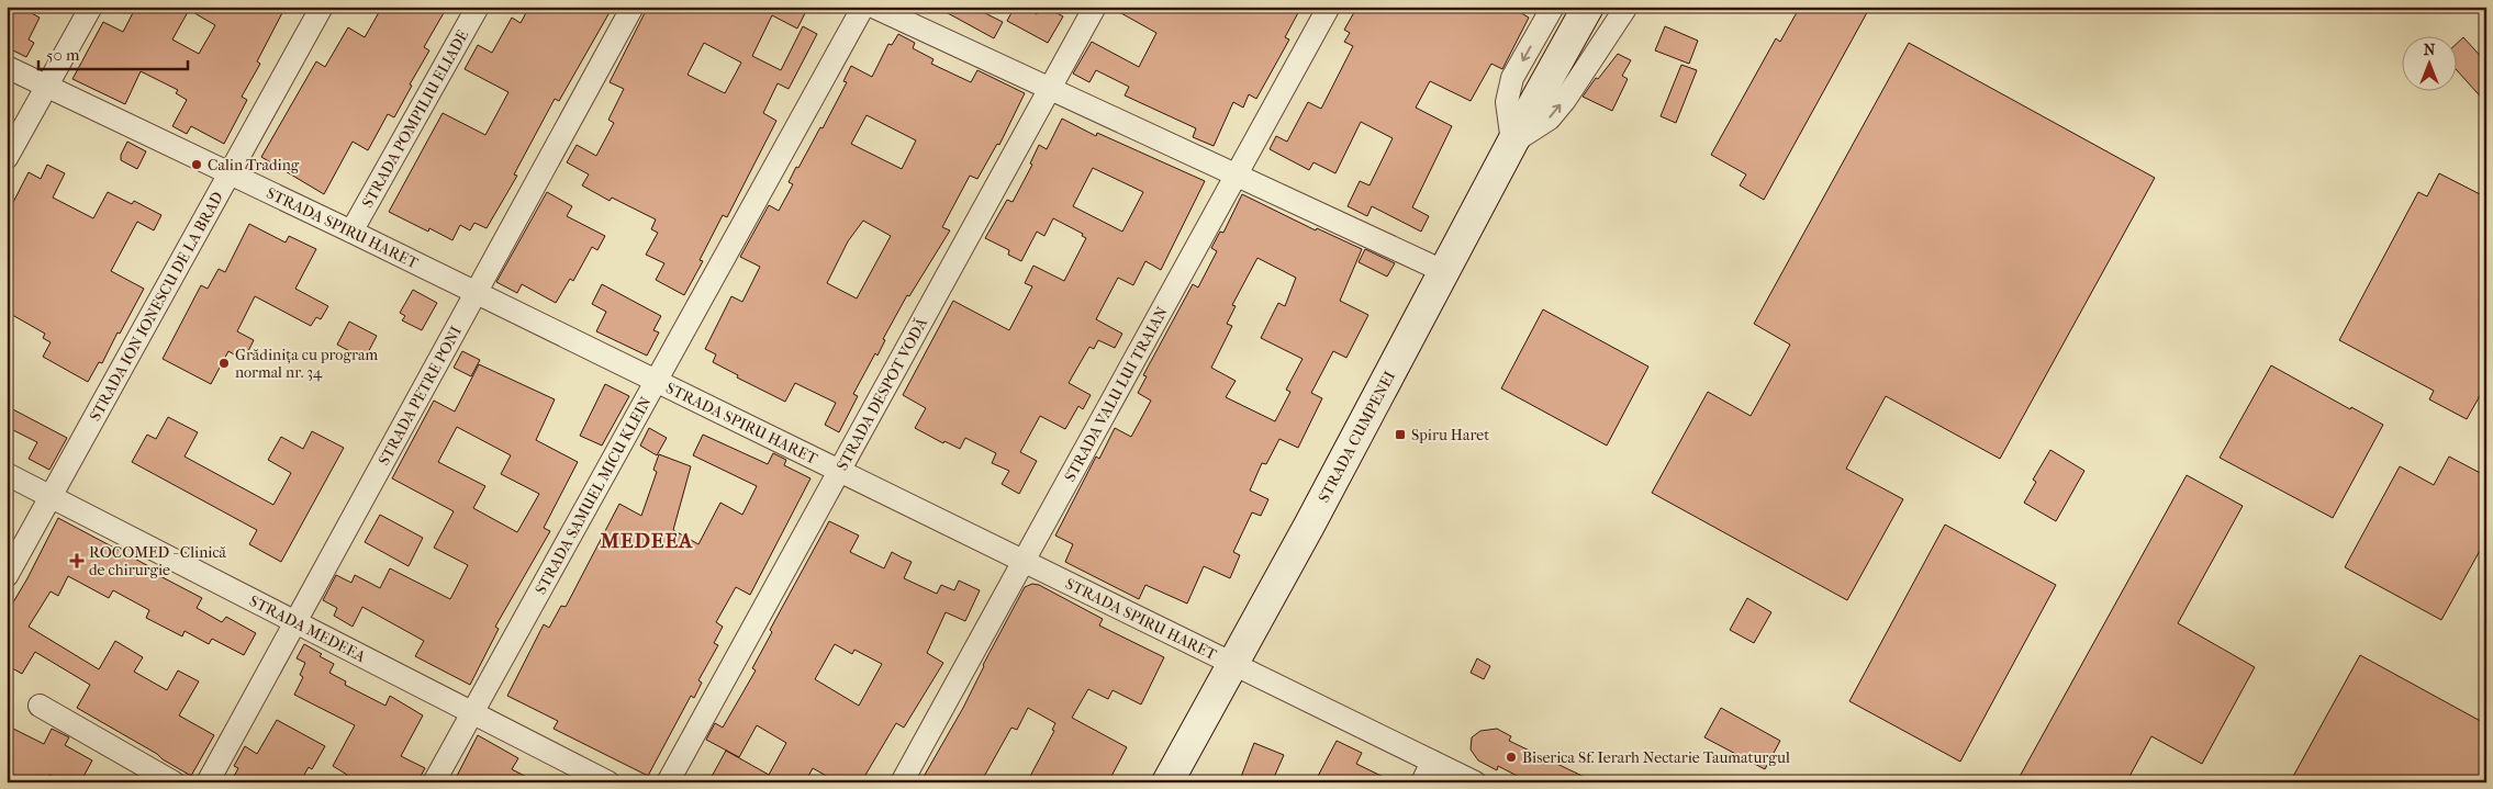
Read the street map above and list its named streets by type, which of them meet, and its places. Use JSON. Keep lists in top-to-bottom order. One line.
{"streets":{"main road":["STRADA CUMPENEI"],"street":["STRADA POMPILIU ELIADE","STRADA SPIRU HARET","STRADA ION IONESCU DE LA BRAD","STRADA VALU LUI TRAIAN","STRADA PETRE PONI","STRADA DESPOT VODĂ","STRADA SAMUEL MICU KLEIN","STRADA MEDEEA"]},"crossings":[["STRADA POMPILIU ELIADE","STRADA SPIRU HARET"],["STRADA SPIRU HARET","STRADA ION IONESCU DE LA BRAD"],["STRADA SPIRU HARET","STRADA VALU LUI TRAIAN"],["STRADA SPIRU HARET","STRADA PETRE PONI"],["STRADA SPIRU HARET","STRADA DESPOT VODĂ"],["STRADA SPIRU HARET","STRADA CUMPENEI"],["STRADA SPIRU HARET","STRADA SAMUEL MICU KLEIN"],["STRADA ION IONESCU DE LA BRAD","STRADA MEDEEA"],["STRADA PETRE PONI","STRADA MEDEEA"],["STRADA SAMUEL MICU KLEIN","STRADA MEDEEA"]],"districts":["MEDEEA"],"places":{"other":["Calin Trading","Grădinița cu program normal nr. 34","Biserica Sf. Ierarh Nectarie Taumaturgul"],"transit":["Spiru Haret"],"health":["ROCOMED - Clinică de chirurgie"]},"scale_bar":"50 m","north":"top"}
